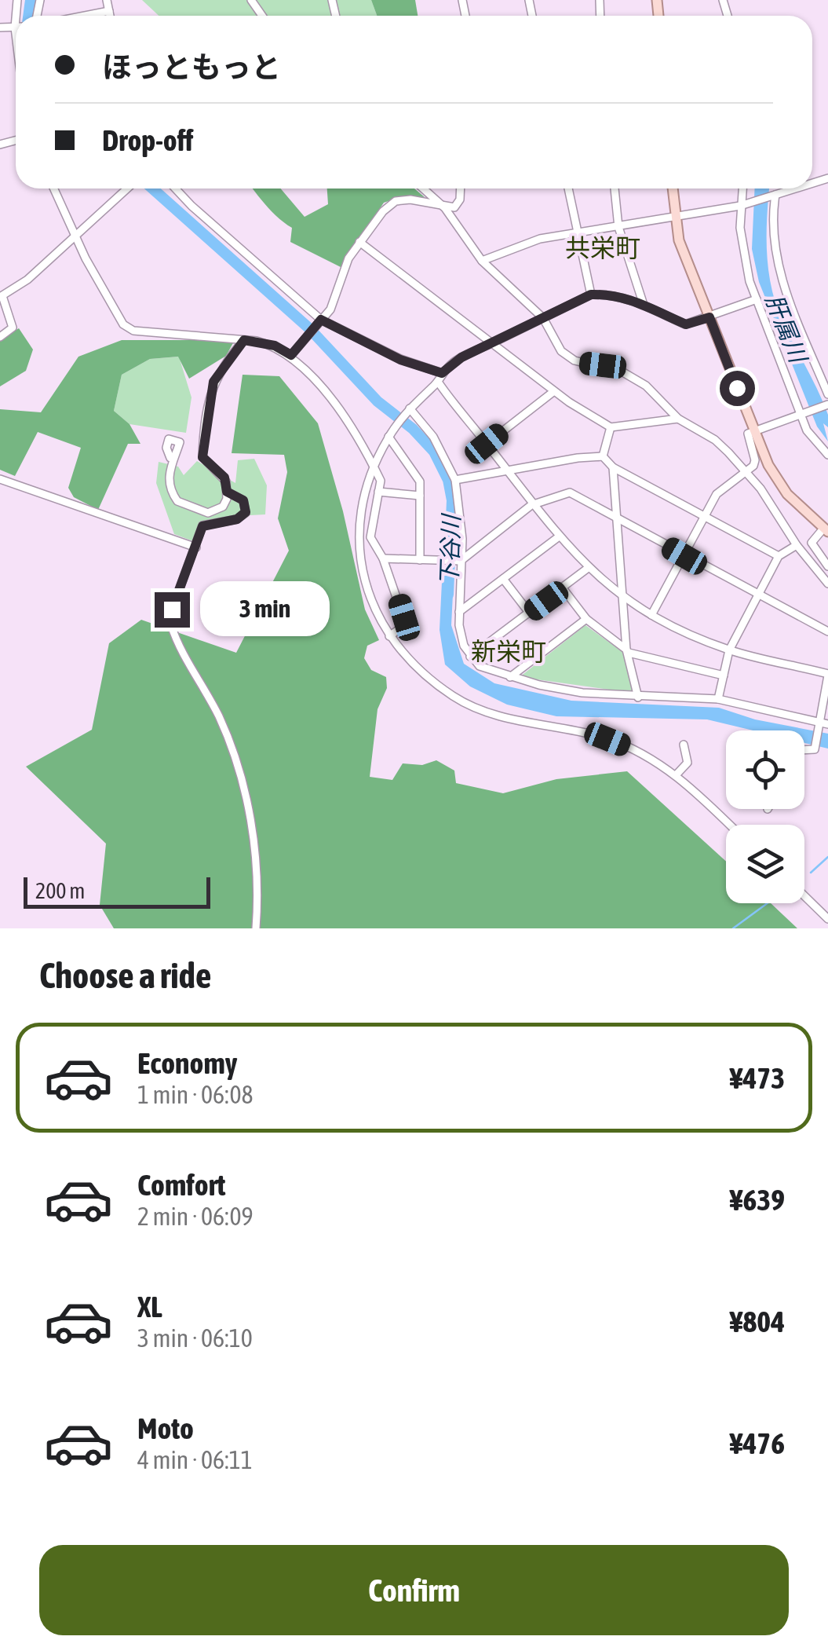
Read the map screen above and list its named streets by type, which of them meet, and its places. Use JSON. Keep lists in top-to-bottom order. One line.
{"districts":["共栄町","新栄町"],"water":["肝属川","下谷川"],"scale_bar":"200 m","page":{"banner":["ほっともっと","Drop-off"],"bubble":"3 min","scale":"200 m","heading":"Choose a ride","list":[{"name":"Economy","note":"1 min · 06:08","value":"¥473"},{"name":"Comfort","note":"2 min · 06:09","value":"¥639"},{"name":"XL","note":"3 min · 06:10","value":"¥804"},{"name":"Moto","note":"4 min · 06:11","value":"¥476"}],"buttons":"Confirm"}}
